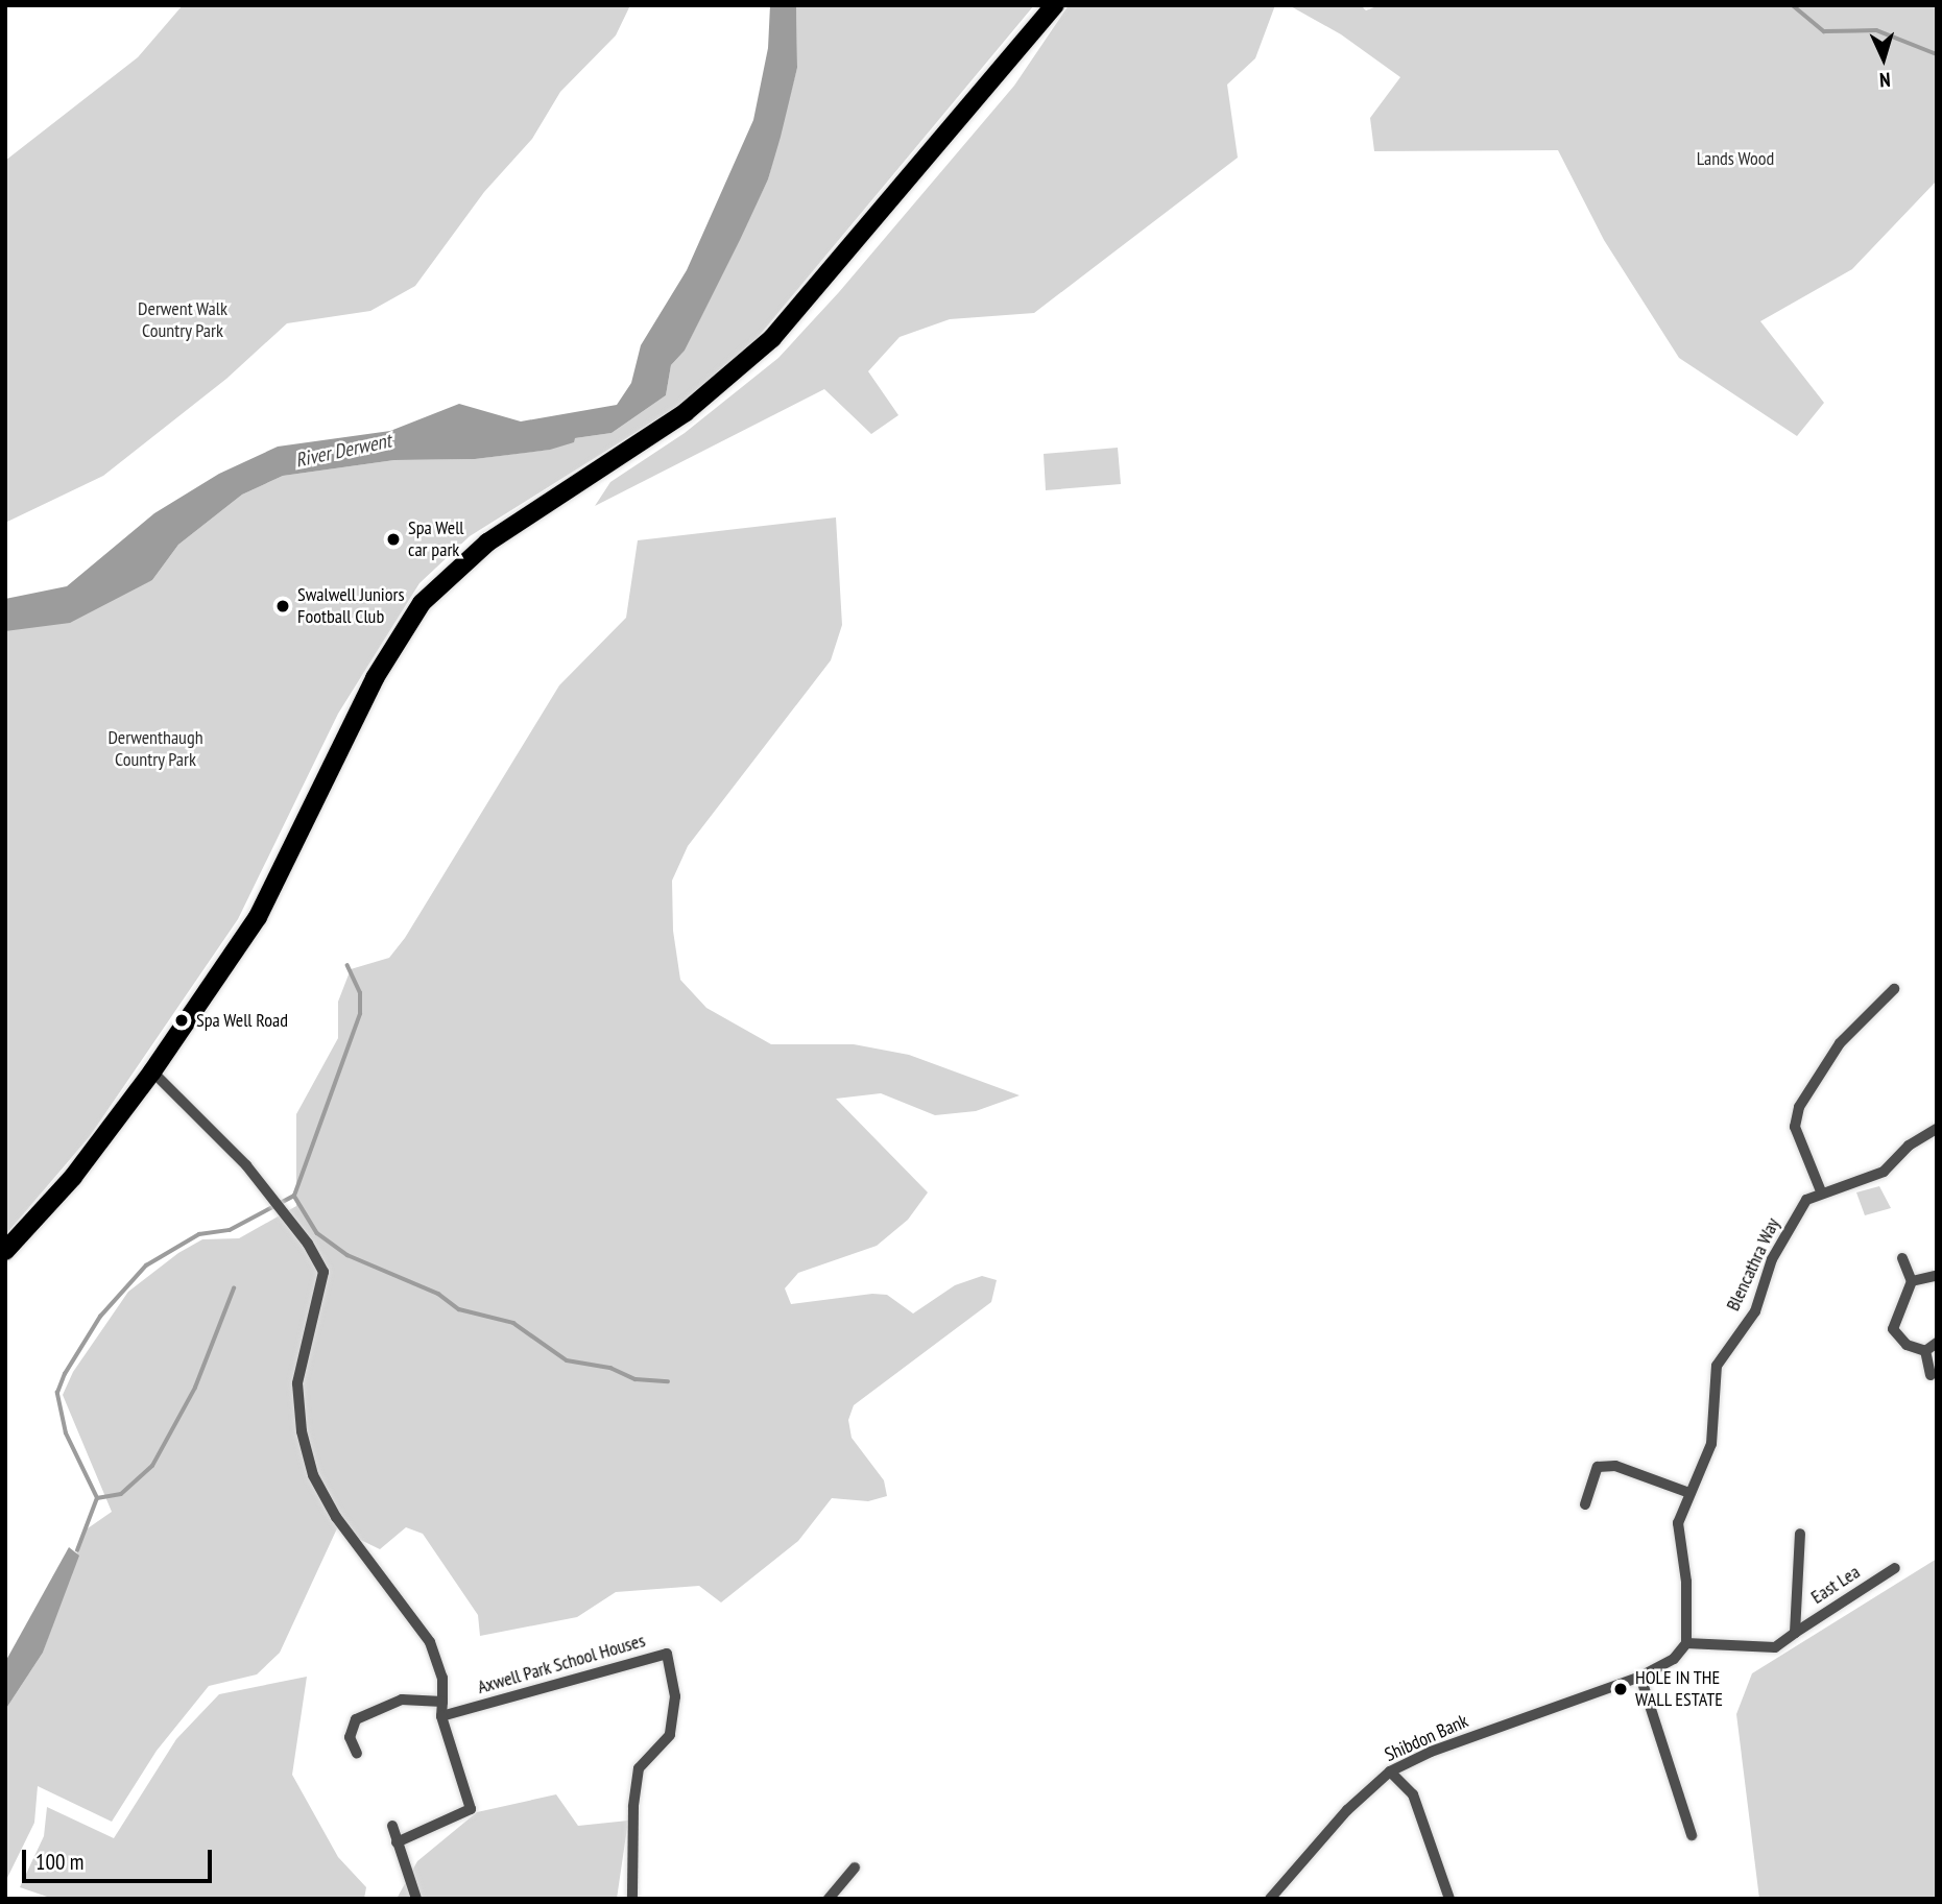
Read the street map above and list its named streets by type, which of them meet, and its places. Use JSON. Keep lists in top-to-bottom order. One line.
{"streets":{"street":["Blencathra Way","East Lea","Axwell Park School Houses","Shibdon Bank"]},"crossings":[["Blencathra Way","East Lea"]],"water":["River Derwent"],"parks":["Lands Wood","Derwent Walk Country Park","Derwenthaugh Country Park"],"places":["Spa Well car park","Swalwell Juniors Football Club","Spa Well Road","HOLE IN THE WALL ESTATE"],"scale_bar":"100 m","north":"bottom"}
